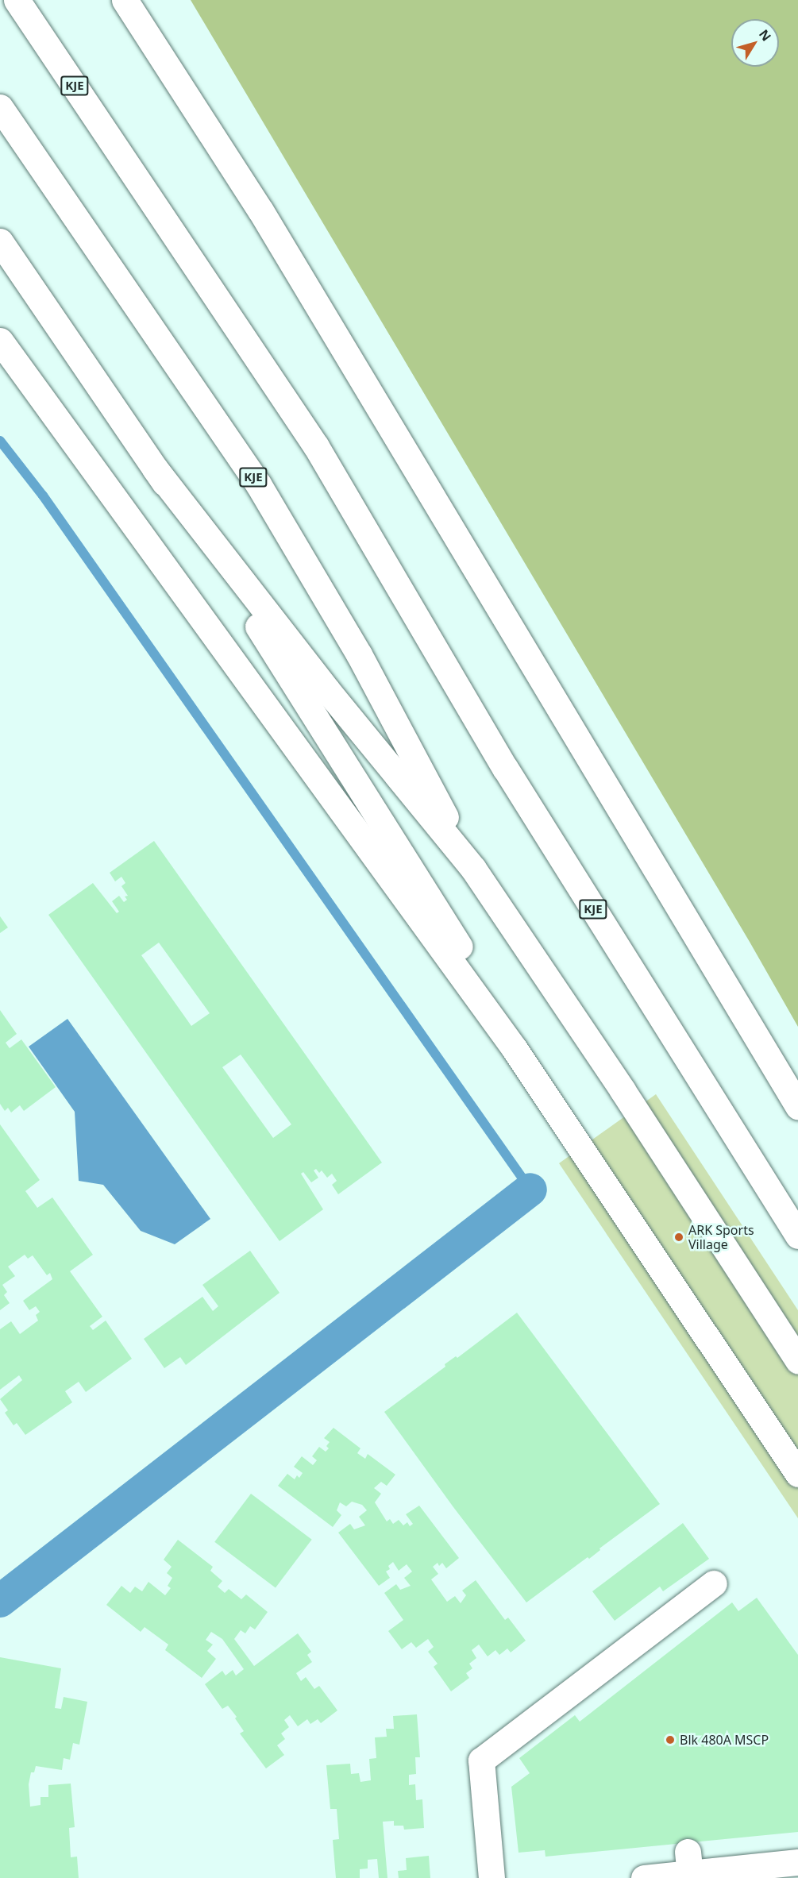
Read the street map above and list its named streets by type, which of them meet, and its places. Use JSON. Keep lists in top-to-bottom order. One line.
{"streets":{"main road":["KJE"]},"places":["ARK Sports Village","Blk 480A MSCP"],"north":"top right"}
